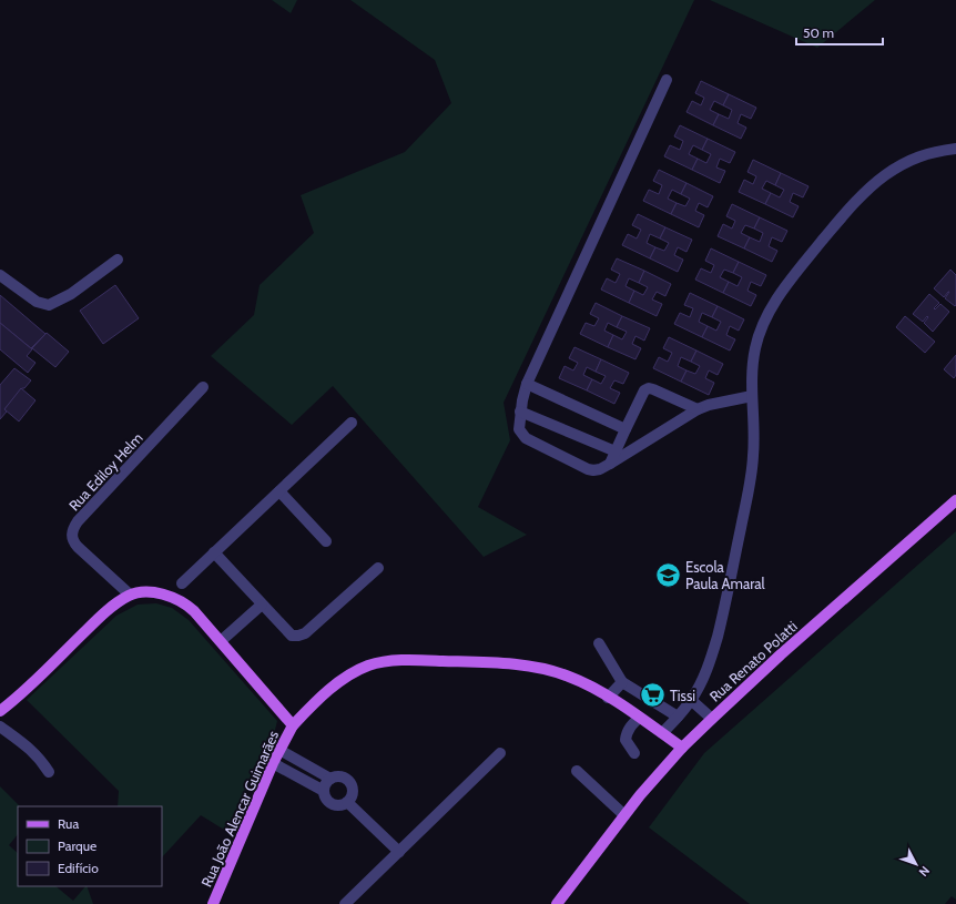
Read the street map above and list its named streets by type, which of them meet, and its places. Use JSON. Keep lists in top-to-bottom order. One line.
{"streets":{"main road":["Rua Renato Polatti","Rua João Alencar Guimarães"],"street":["Rua Ediloy Helm"]},"crossings":[["Rua Renato Polatti","Rua João Alencar Guimarães"]],"places":{"school or university":["Escola Paula Amaral"],"supermarket":["Tissi"]},"legend":["Rua","Parque","Edifício"],"scale_bar":"50 m","north":"bottom right"}
